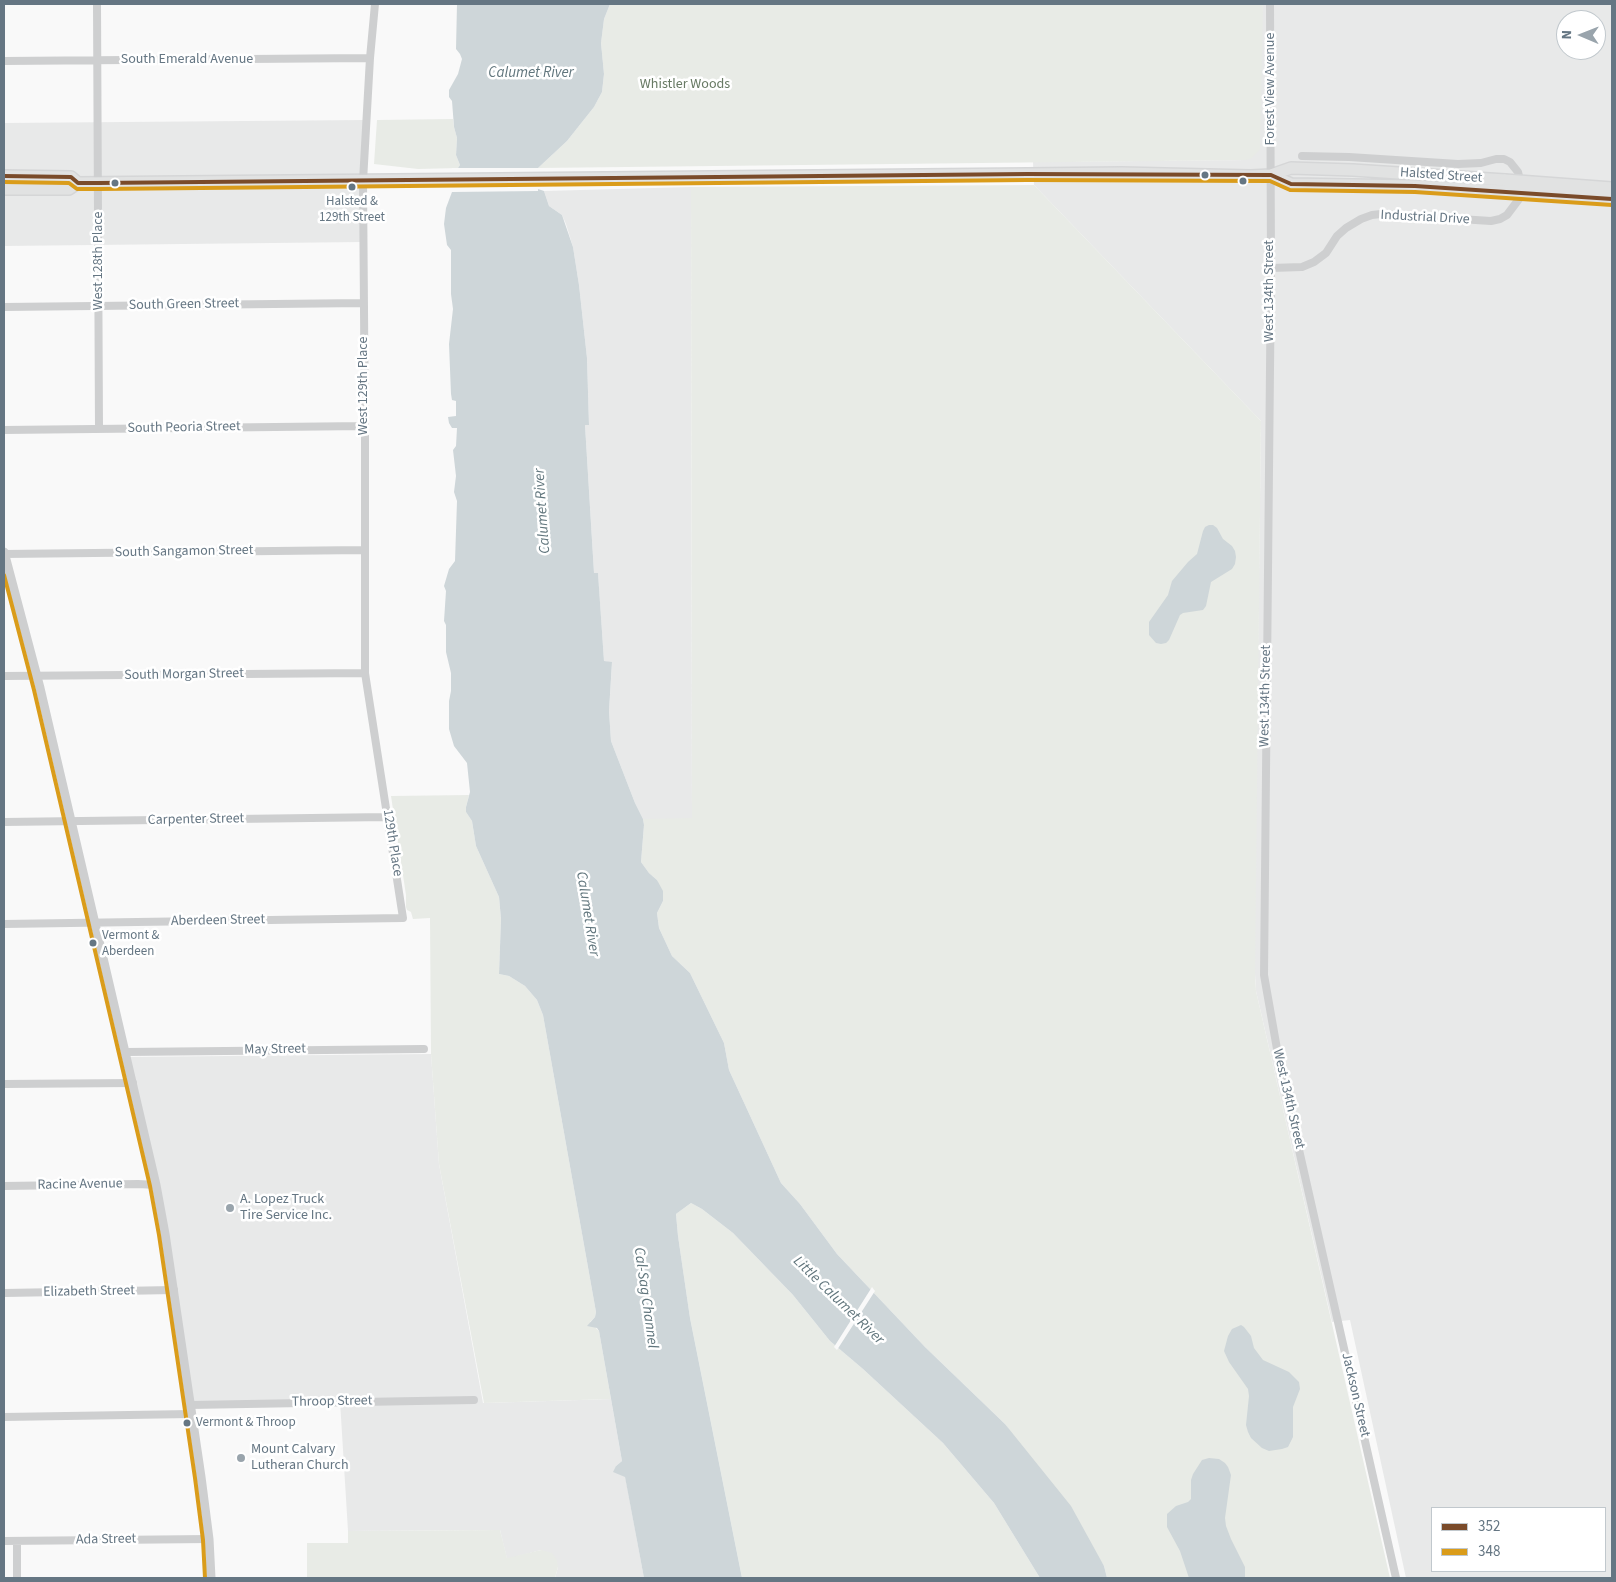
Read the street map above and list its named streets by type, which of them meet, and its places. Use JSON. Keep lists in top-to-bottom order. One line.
{"streets":{"main road":["Halsted Street"],"street":["South Emerald Avenue","Forest View Avenue","Industrial Drive","West 128th Place","West 134th Street","South Green Street","West 129th Place","South Peoria Street","South Sangamon Street","South Morgan Street","Carpenter Street","129th Place","Aberdeen Street","May Street","Racine Avenue","Elizabeth Street","Jackson Street","Throop Street","Ada Street"]},"crossings":[["South Emerald Avenue","West 128th Place"],["South Emerald Avenue","West 129th Place"],["Forest View Avenue","Halsted Street"],["Forest View Avenue","West 134th Street"],["Halsted Street","West 128th Place"],["Halsted Street","West 134th Street"],["Halsted Street","West 129th Place"],["Industrial Drive","West 134th Street"],["West 128th Place","South Green Street"],["West 128th Place","South Peoria Street"],["West 134th Street","Jackson Street"],["South Green Street","West 129th Place"],["West 129th Place","South Peoria Street"],["West 129th Place","South Sangamon Street"],["West 129th Place","South Morgan Street"],["West 129th Place","129th Place"],["Carpenter Street","129th Place"],["129th Place","Aberdeen Street"]],"water":["Calumet River","Cal-Sag Channel","Little Calumet River"],"parks":["Whistler Woods"],"places":["Halsted & 129th Street","Vermont & Aberdeen","A. Lopez Truck Tire Service Inc.","Vermont & Throop","Mount Calvary Lutheran Church"],"lines":["transit line 352","transit line 348"],"legend":["352","348"],"north":"left"}
